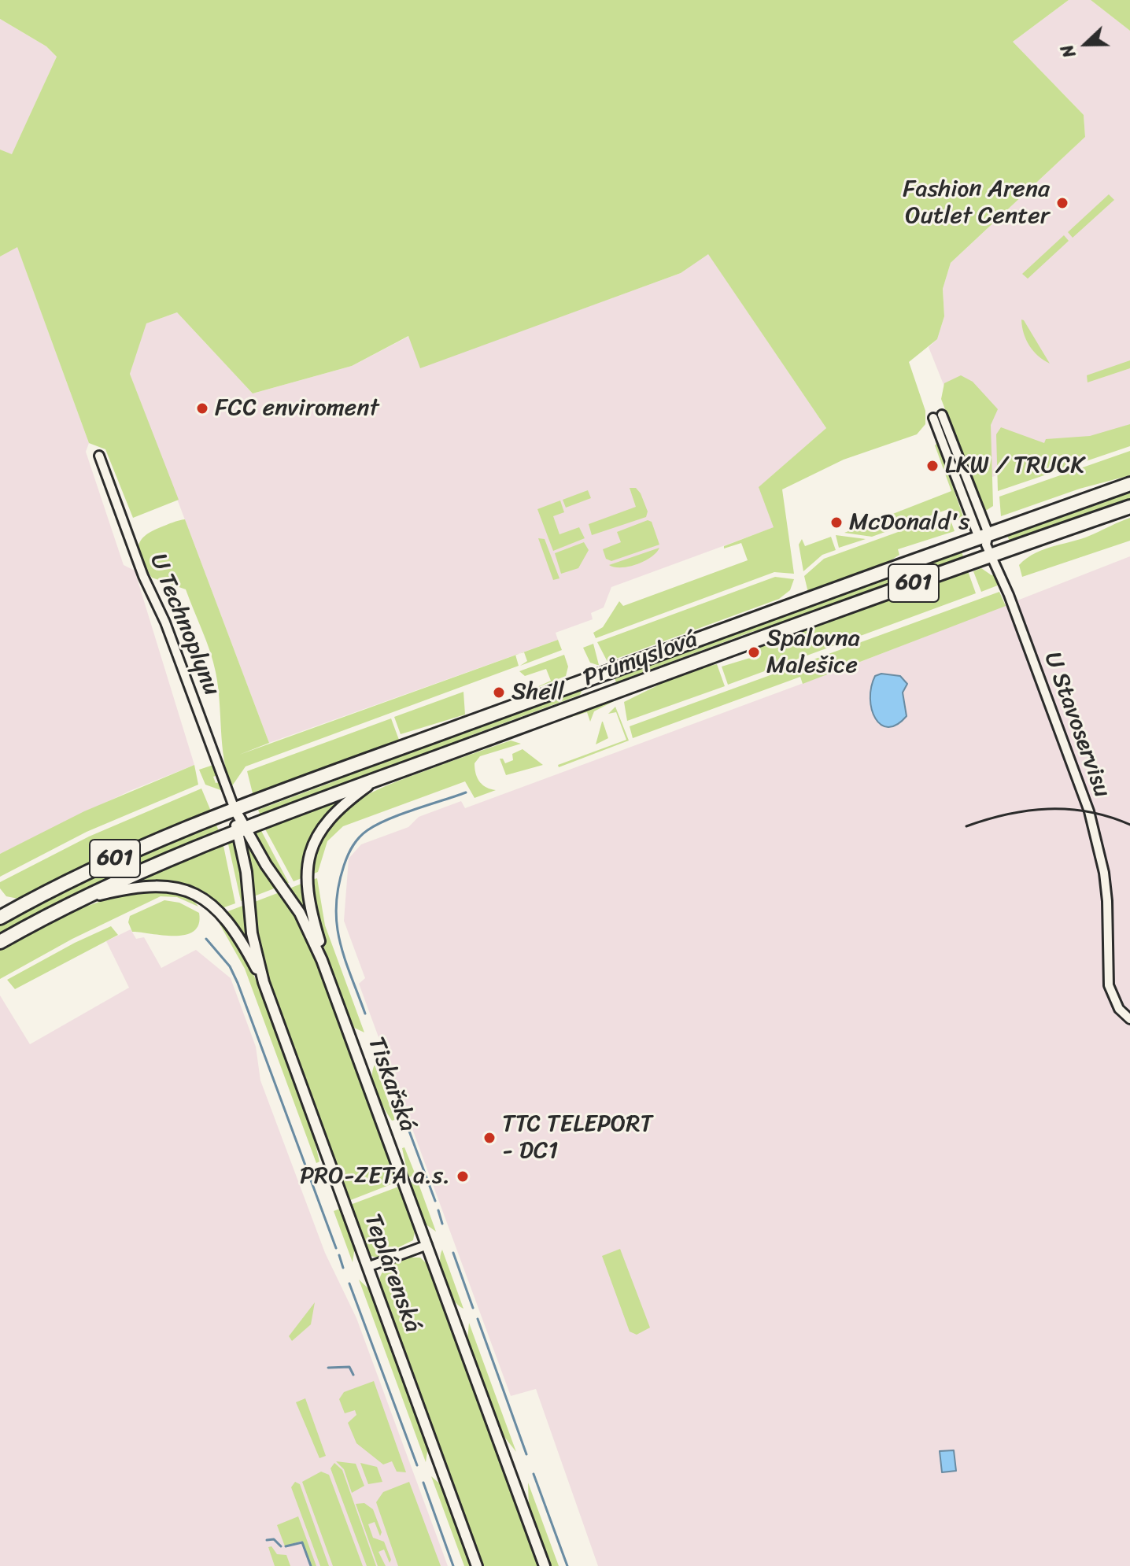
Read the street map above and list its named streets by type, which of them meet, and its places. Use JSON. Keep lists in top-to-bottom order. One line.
{"streets":{"main road":["601","Průmyslová"],"street":["U Technoplynu","U Stavoservisu","Tiskařská","Teplárenská"]},"crossings":[["U Technoplynu","Průmyslová"],["U Technoplynu","Teplárenská"],["Průmyslová","U Stavoservisu"],["Průmyslová","Tiskařská"],["Průmyslová","Teplárenská"],["Tiskařská","Teplárenská"]],"places":["Fashion Arena Outlet Center","FCC enviroment","LKW / TRUCK","McDonald's","Spalovna Malešice","Shell","TTC TELEPORT - DC1","PRO-ZETA a.s."],"north":"left"}
